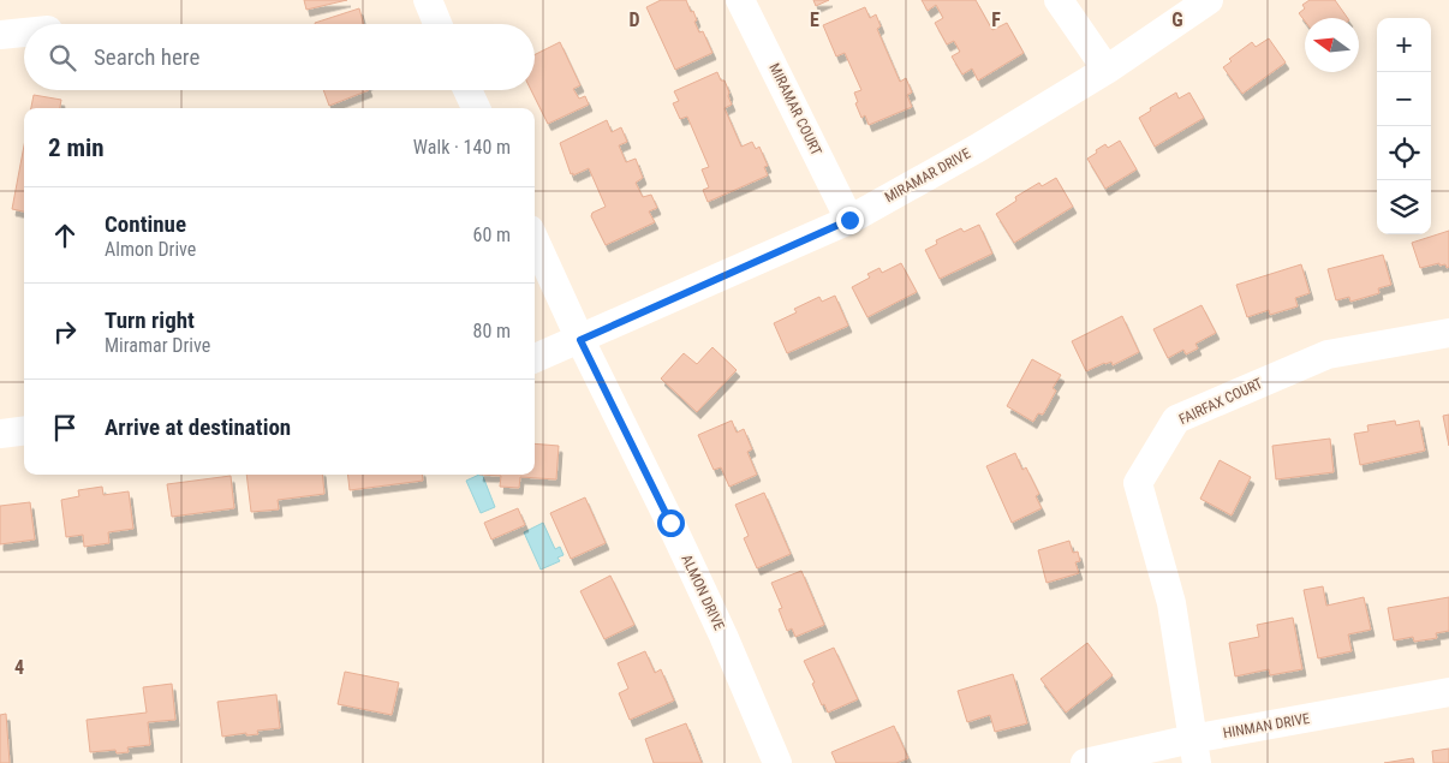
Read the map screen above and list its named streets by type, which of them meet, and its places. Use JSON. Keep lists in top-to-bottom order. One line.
{"streets":{"street":["MIRAMAR COURT","MIRAMAR DRIVE","FAIRFAX COURT","ALMON DRIVE","HINMAN DRIVE"]},"crossings":[["MIRAMAR COURT","MIRAMAR DRIVE"],["MIRAMAR DRIVE","ALMON DRIVE"],["FAIRFAX COURT","HINMAN DRIVE"]],"north":"left","page":{"map_buttons":["+","−"],"search":"Search here","heading":["2 min","Walk · 140 m"],"list":[["Continue","Almon Drive","60 m"],["Turn right","Miramar Drive","80 m"],"Arrive at destination"]},"grid":{"columns":["D","E","F","G"],"rows":["4"]}}
